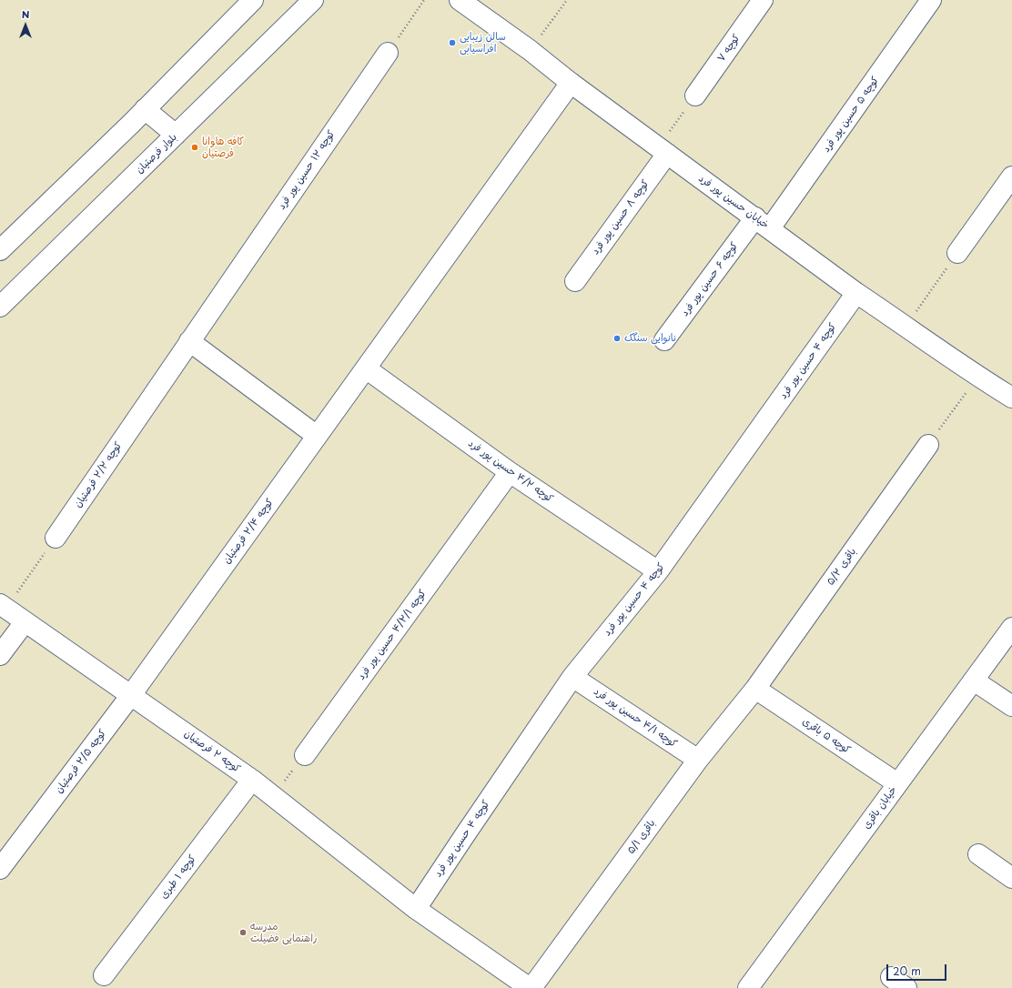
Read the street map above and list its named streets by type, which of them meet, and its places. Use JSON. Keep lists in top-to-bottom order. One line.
{"streets":{"street":["کوچه ۷","کوچه ۵ حسین پور فرد","بلوار فرصتیان","کوچه ۱۲ حسین پور فرد","خیابان حسین پور فرد","کوچه ۸ حسین پور فرد","کوچه ۶ حسین پور فرد","کوچه ۴ حسین پور فرد","کوچه ۴/۲ حسین پور فرد","کوچه ۲/۲ فرصتیان","کوچه ۲/۴ فرصتیان","باقری ۵/۲","کوچه ۴/۲/۱ حسین پور فرد","کوچه ۴/۱ حسین پور فرد","کوچه ۵ باقری","کوچه ۲ فرصتیان","کوچه ۲/۵ فرصتیان","خیابان باقری","باقری ۵/۱","کوچه ۱ طبری"]},"crossings":[["کوچه ۵ حسین پور فرد","خیابان حسین پور فرد"],["کوچه ۵ حسین پور فرد","کوچه ۶ حسین پور فرد"],["کوچه ۱۲ حسین پور فرد","کوچه ۲/۲ فرصتیان"],["خیابان حسین پور فرد","کوچه ۸ حسین پور فرد"],["خیابان حسین پور فرد","کوچه ۶ حسین پور فرد"],["خیابان حسین پور فرد","کوچه ۴ حسین پور فرد"],["خیابان حسین پور فرد","کوچه ۲/۴ فرصتیان"],["کوچه ۴ حسین پور فرد","کوچه ۴/۲ حسین پور فرد"],["کوچه ۴ حسین پور فرد","کوچه ۴/۱ حسین پور فرد"],["کوچه ۴ حسین پور فرد","کوچه ۲ فرصتیان"],["کوچه ۴/۲ حسین پور فرد","کوچه ۲/۴ فرصتیان"],["کوچه ۴/۲ حسین پور فرد","کوچه ۴/۲/۱ حسین پور فرد"],["کوچه ۲/۴ فرصتیان","کوچه ۲ فرصتیان"],["کوچه ۲/۴ فرصتیان","کوچه ۲/۵ فرصتیان"],["باقری ۵/۲","کوچه ۵ باقری"],["باقری ۵/۲","باقری ۵/۱"],["کوچه ۴/۱ حسین پور فرد","باقری ۵/۱"],["کوچه ۵ باقری","خیابان باقری"],["کوچه ۵ باقری","باقری ۵/۱"],["کوچه ۲ فرصتیان","کوچه ۲/۵ فرصتیان"],["کوچه ۲ فرصتیان","باقری ۵/۱"],["کوچه ۲ فرصتیان","کوچه ۱ طبری"]],"places":["سالن زیبایی افراسیابی","کافه هاوانا فرصتیان","نانوایی سنگک","مدرسه راهنمایی فضیلت"],"scale_bar":"20 m","north":"top"}
